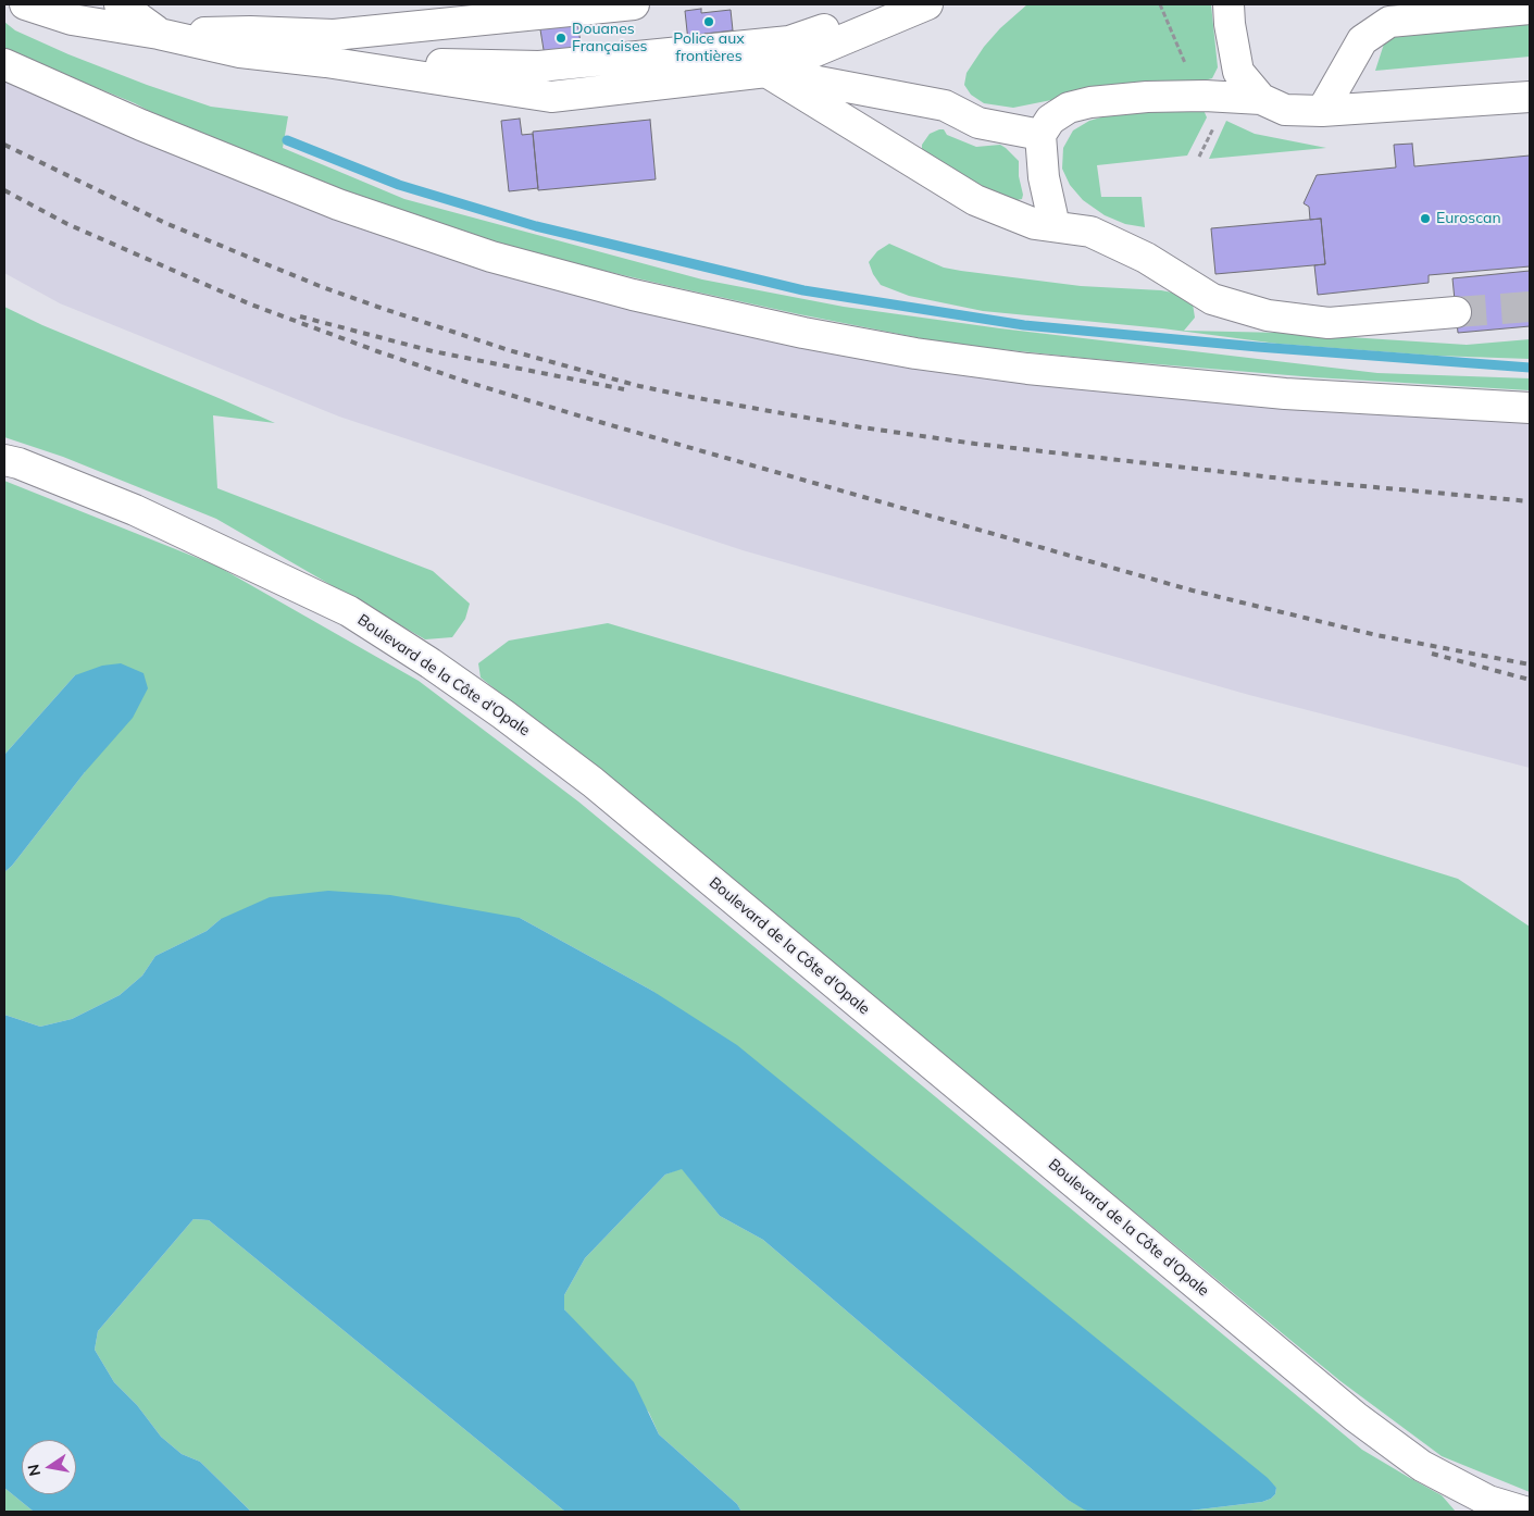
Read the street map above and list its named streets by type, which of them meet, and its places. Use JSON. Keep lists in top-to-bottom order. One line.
{"streets":{"lane":["Boulevard de la Côte d'Opale"]},"places":["Police aux frontières","Douanes Françaises","Euroscan"],"north":"left"}
